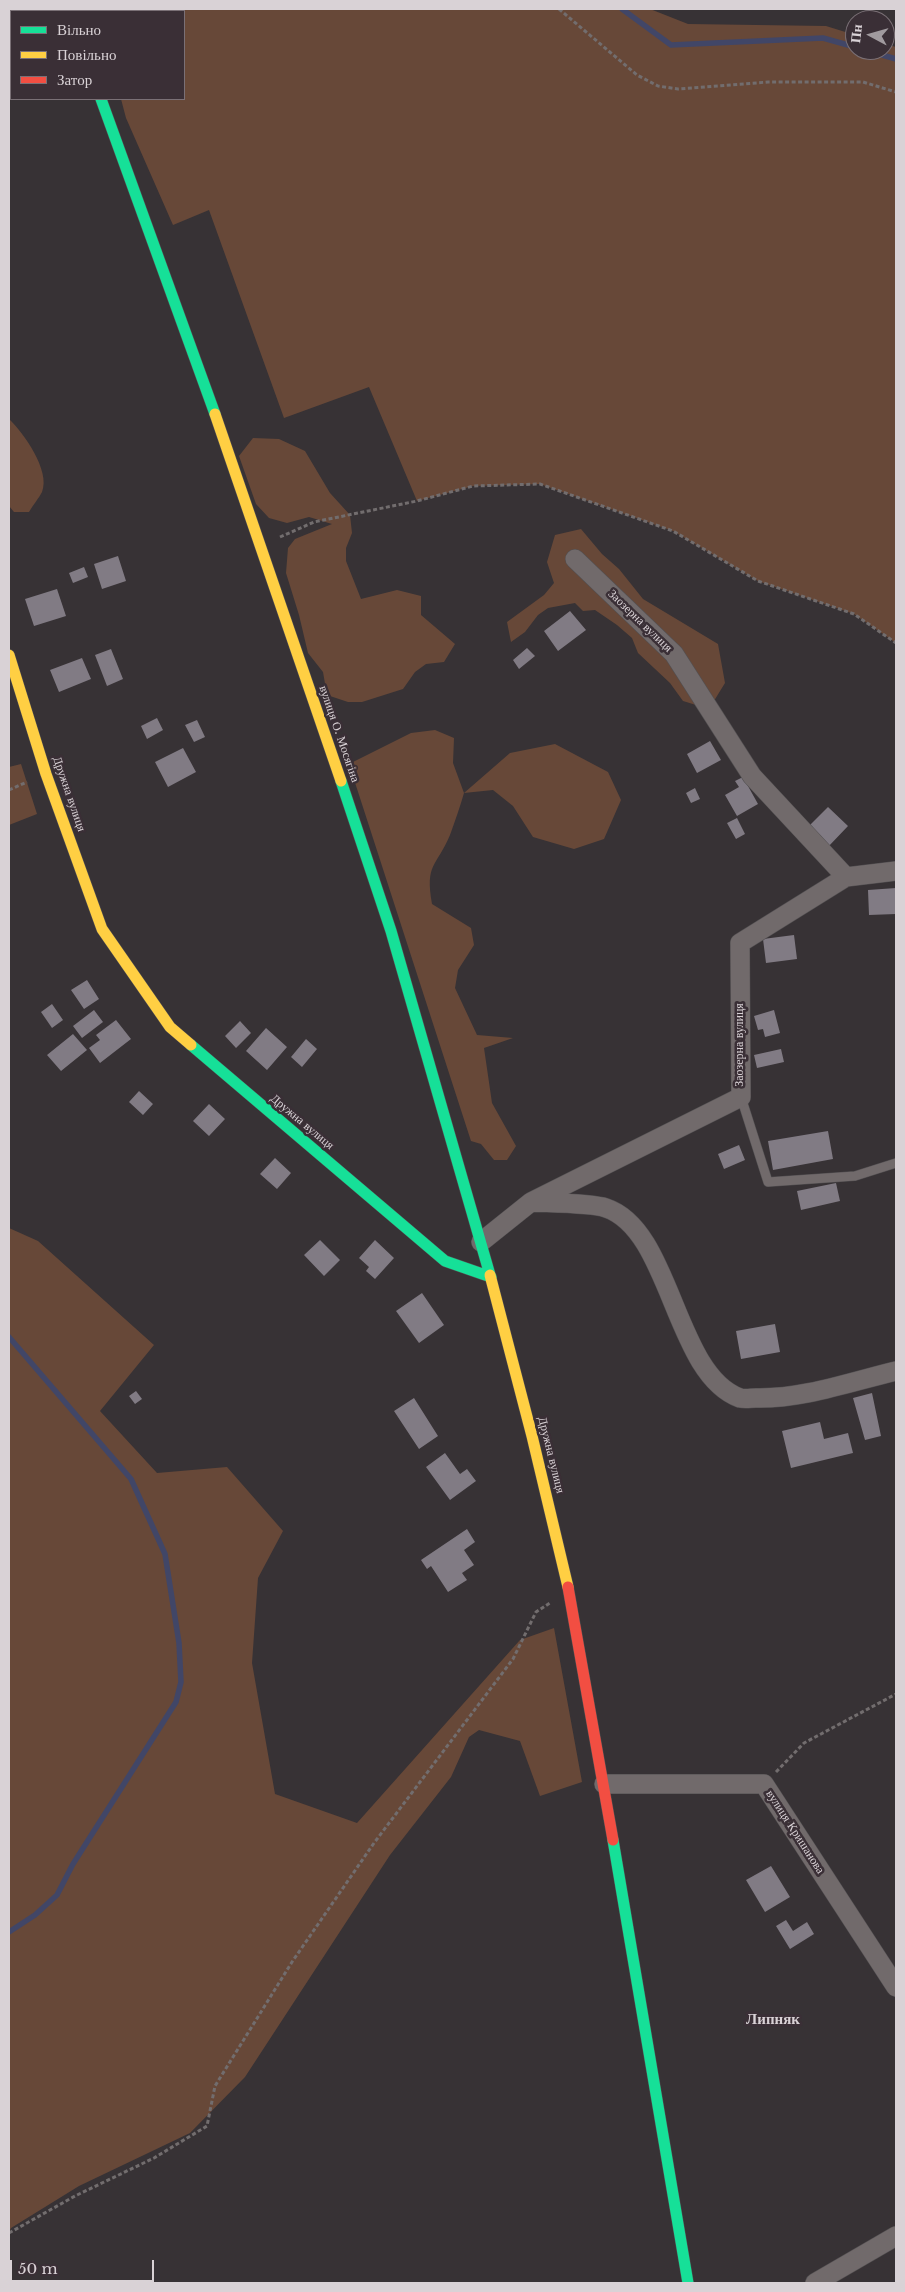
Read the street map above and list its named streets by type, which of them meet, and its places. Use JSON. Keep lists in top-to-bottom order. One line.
{"streets":{"main road":["вулиця О. Мосягіна","Дружна вулиця"],"street":["Заозерна вулиця","вулиця Кришанова"]},"crossings":[["Заозерна вулиця","вулиця О. Мосягіна"],["вулиця О. Мосягіна","Дружна вулиця"],["Дружна вулиця","вулиця Кришанова"]],"districts":["Липняк"],"legend":["Вільно","Повільно","Затор"],"scale_bar":"50 m","north":"left"}
